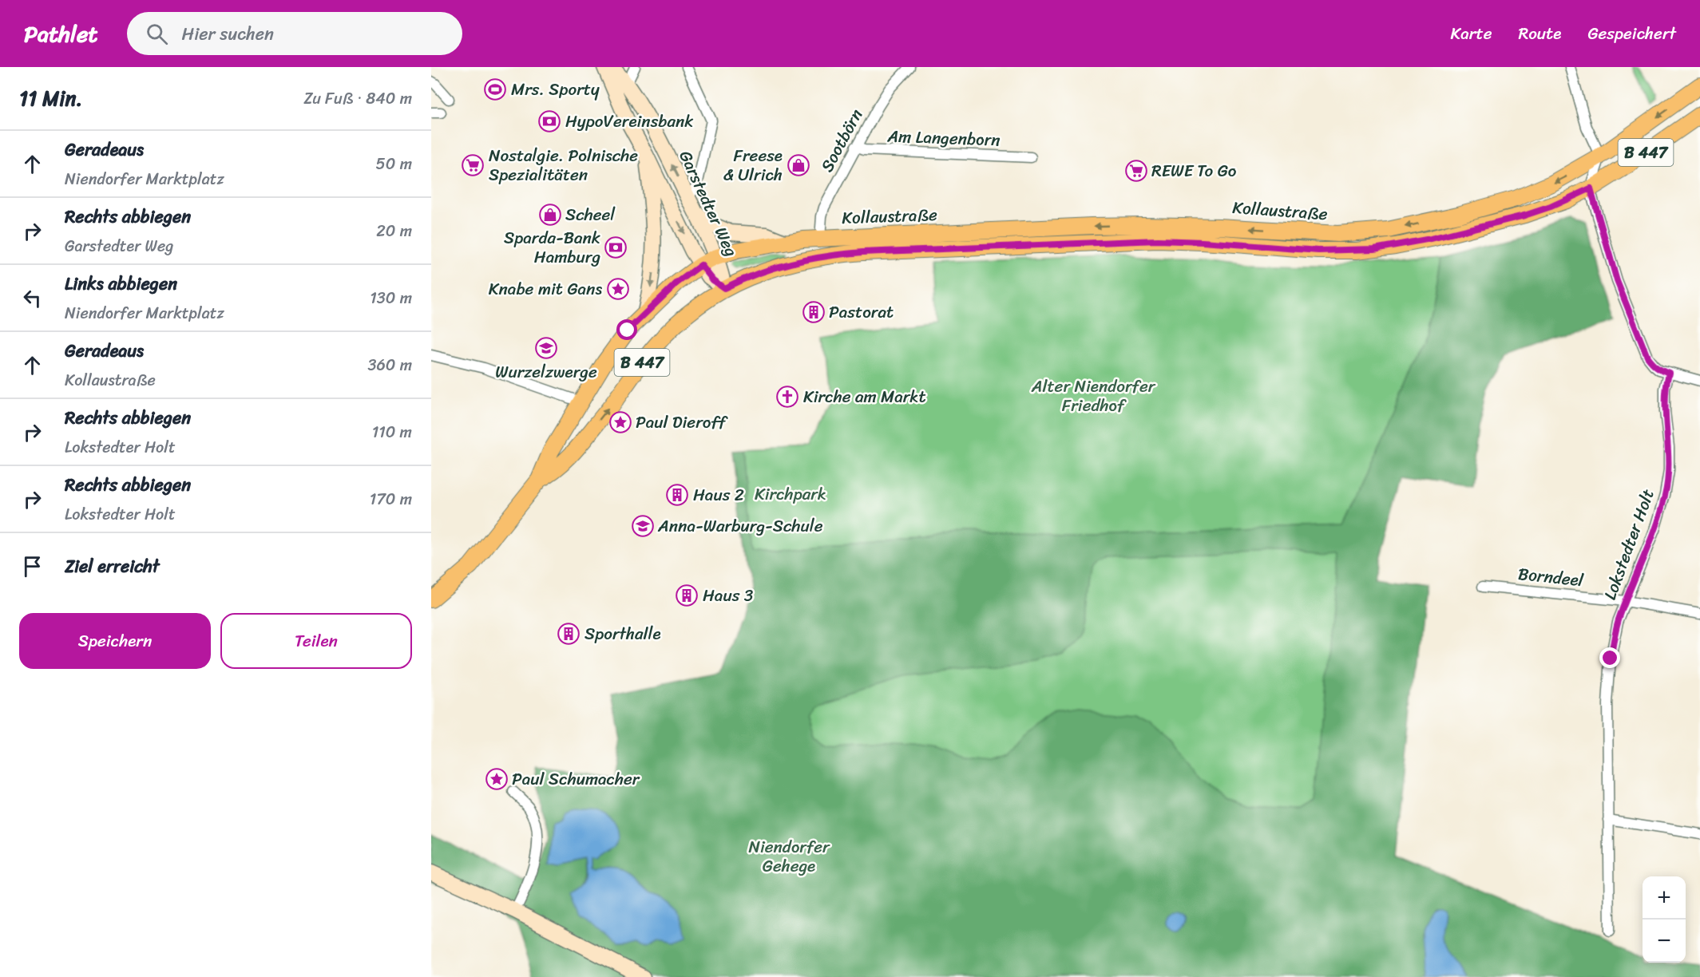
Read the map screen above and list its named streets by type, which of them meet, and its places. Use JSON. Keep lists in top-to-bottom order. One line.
{"streets":{"main road":["B 447","Garstedter Weg","Kollaustraße"],"street":["Am Langenborn","Sootbörn","Lokstedter Holt","Borndeel"]},"crossings":[["Am Langenborn","Sootbörn"],["Sootbörn","B 447"],["Sootbörn","Kollaustraße"],["B 447","Garstedter Weg"],["B 447","Kollaustraße"],["Lokstedter Holt","Borndeel"]],"parks":["Alter Niendorfer Friedhof","Kirchpark","Niendorfer Gehege"],"places":{"sports":["Mrs. Sporty"],"bank":["HypoVereinsbank","Sparda-Bank Hamburg"],"supermarket":["Nostalgie. Polnische Spezialitäten","REWE To Go"],"shop":["Freese & Ulrich","Scheel"],"place":["Knabe mit Gans","Paul Dieroff","Paul Schumacher"],"building":["Pastorat","Haus 2","Haus 3","Sporthalle"],"school or university":["Wurzelzwerge","Anna-Warburg-Schule"],"church":["Kirche am Markt"]},"page":{"header":"Pathlet","search":"Hier suchen","nav":["Karte","Route","Gespeichert"],"heading":["11 Min.","Zu Fuß · 840 m"],"list":[["Geradeaus","Niendorfer Marktplatz","50 m"],["Rechts abbiegen","Garstedter Weg","20 m"],["Links abbiegen","Niendorfer Marktplatz","130 m"],["Geradeaus","Kollaustraße","360 m"],["Rechts abbiegen","Lokstedter Holt","110 m"],["Rechts abbiegen","Lokstedter Holt","170 m"],"Ziel erreicht"],"buttons":["Speichern","Teilen"],"map_buttons":["+","−"]}}
